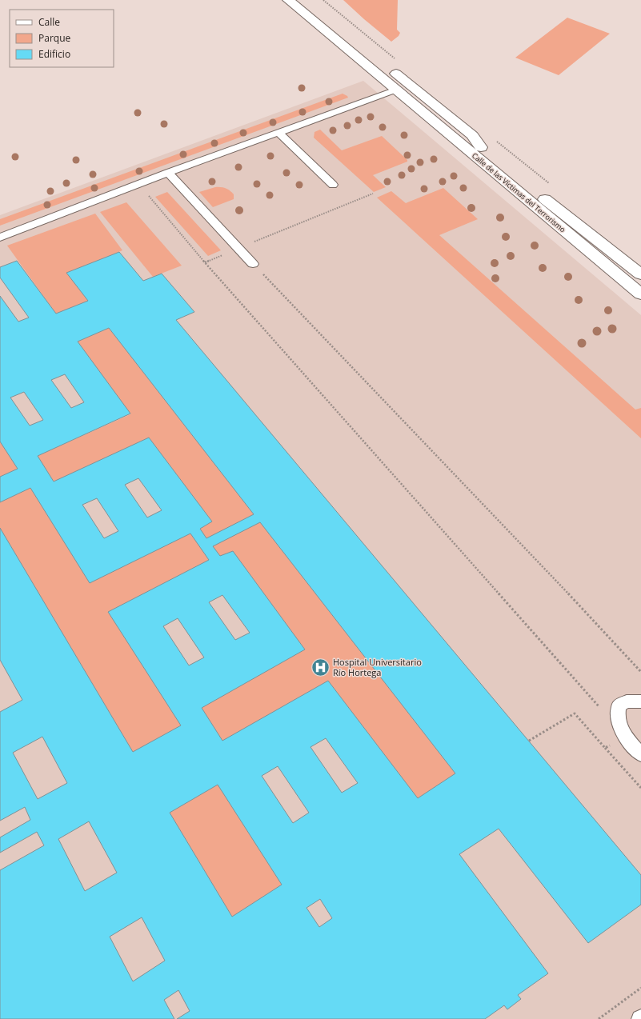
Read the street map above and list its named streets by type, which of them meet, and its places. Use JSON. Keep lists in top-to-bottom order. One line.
{"streets":{"street":["Calle de las Víctimas del Terrorismo"]},"places":{"hospital":["Hospital Universitario Río Hortega"]},"legend":["Calle","Parque","Edificio"]}
